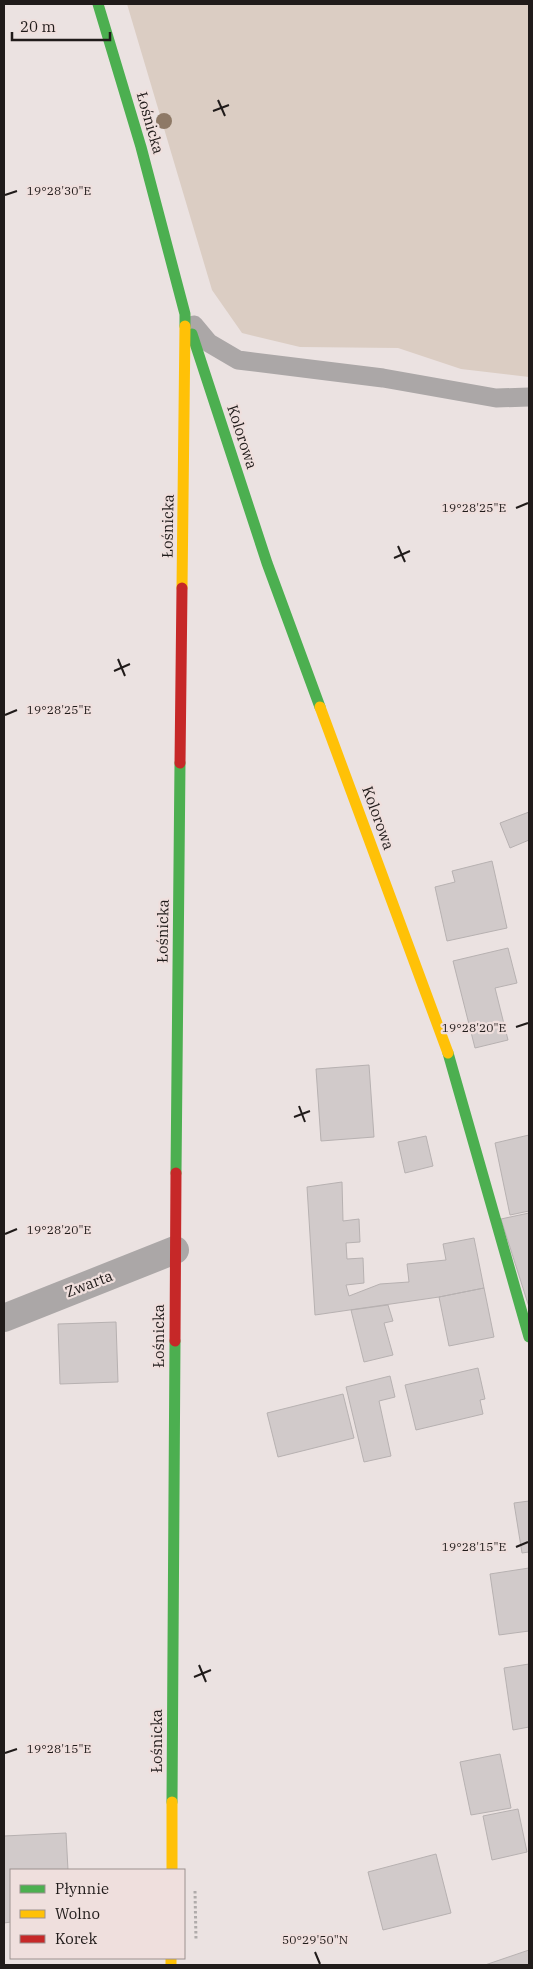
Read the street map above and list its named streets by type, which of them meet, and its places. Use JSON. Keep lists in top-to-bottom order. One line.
{"streets":{"street":["Łośnicka","Kolorowa","Zwarta"]},"crossings":[["Łośnicka","Kolorowa"],["Łośnicka","Zwarta"]],"legend":["Płynnie","Wolno","Korek"],"scale_bar":"20 m","coordinates":["19°28'30\"E","19°28'25\"E","19°28'20\"E","19°28'15\"E","50°29'50\"N"]}
